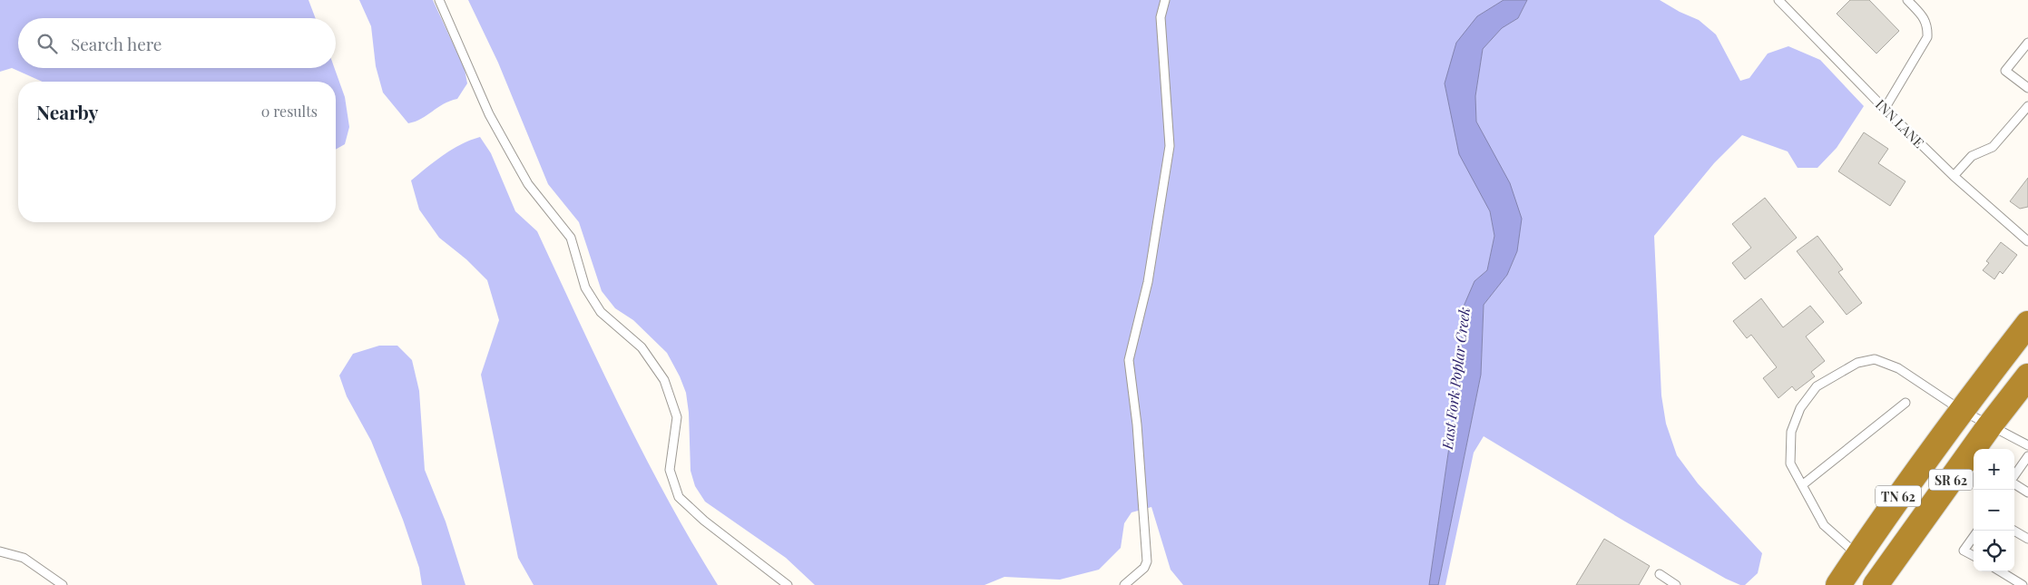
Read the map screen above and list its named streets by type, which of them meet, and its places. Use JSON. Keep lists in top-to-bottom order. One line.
{"streets":{"highway":["SR 62","TN 62"],"lane":["INN LANE"]},"water":["East Fork Poplar Creek"],"page":{"search":"Search here","heading":["Nearby","0 results"],"map_buttons":["+","−"]}}
